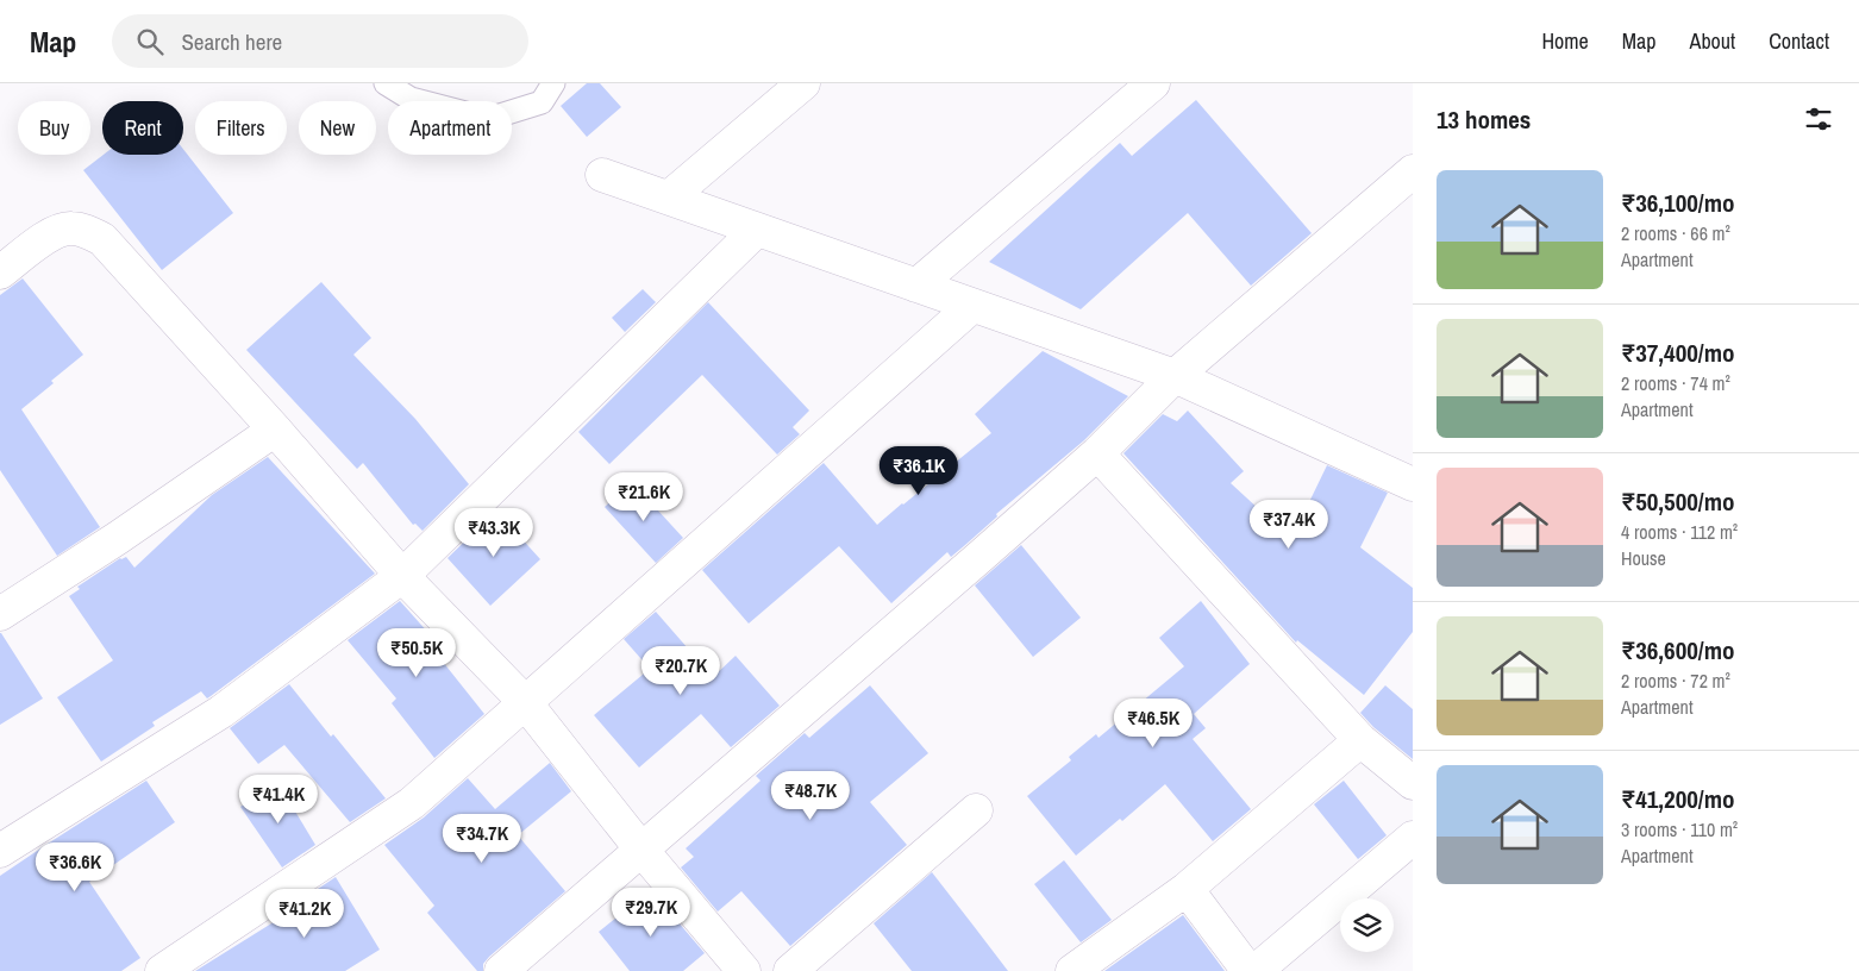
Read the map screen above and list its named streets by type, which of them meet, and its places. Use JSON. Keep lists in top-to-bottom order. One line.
{"page":{"header":"Map","search":"Search here","nav":["Home","Map","About","Contact"],"heading":"13 homes","chip":["Buy","Rent","Filters","New","Apartment"],"list":[{"name":"₹36,100/mo","note":"2 rooms · 66 m² · Apartment"},{"name":"₹37,400/mo","note":"2 rooms · 74 m² · Apartment"},{"name":"₹50,500/mo","note":"4 rooms · 112 m² · House"},{"name":"₹36,600/mo","note":"2 rooms · 72 m² · Apartment"},{"name":"₹41,200/mo","note":"3 rooms · 110 m² · Apartment"}],"price":["₹36.1K","₹21.6K","₹37.4K","₹43.3K","₹50.5K","₹20.7K","₹46.5K","₹48.7K","₹41.4K","₹34.7K","₹36.6K","₹29.7K","₹41.2K"]}}
